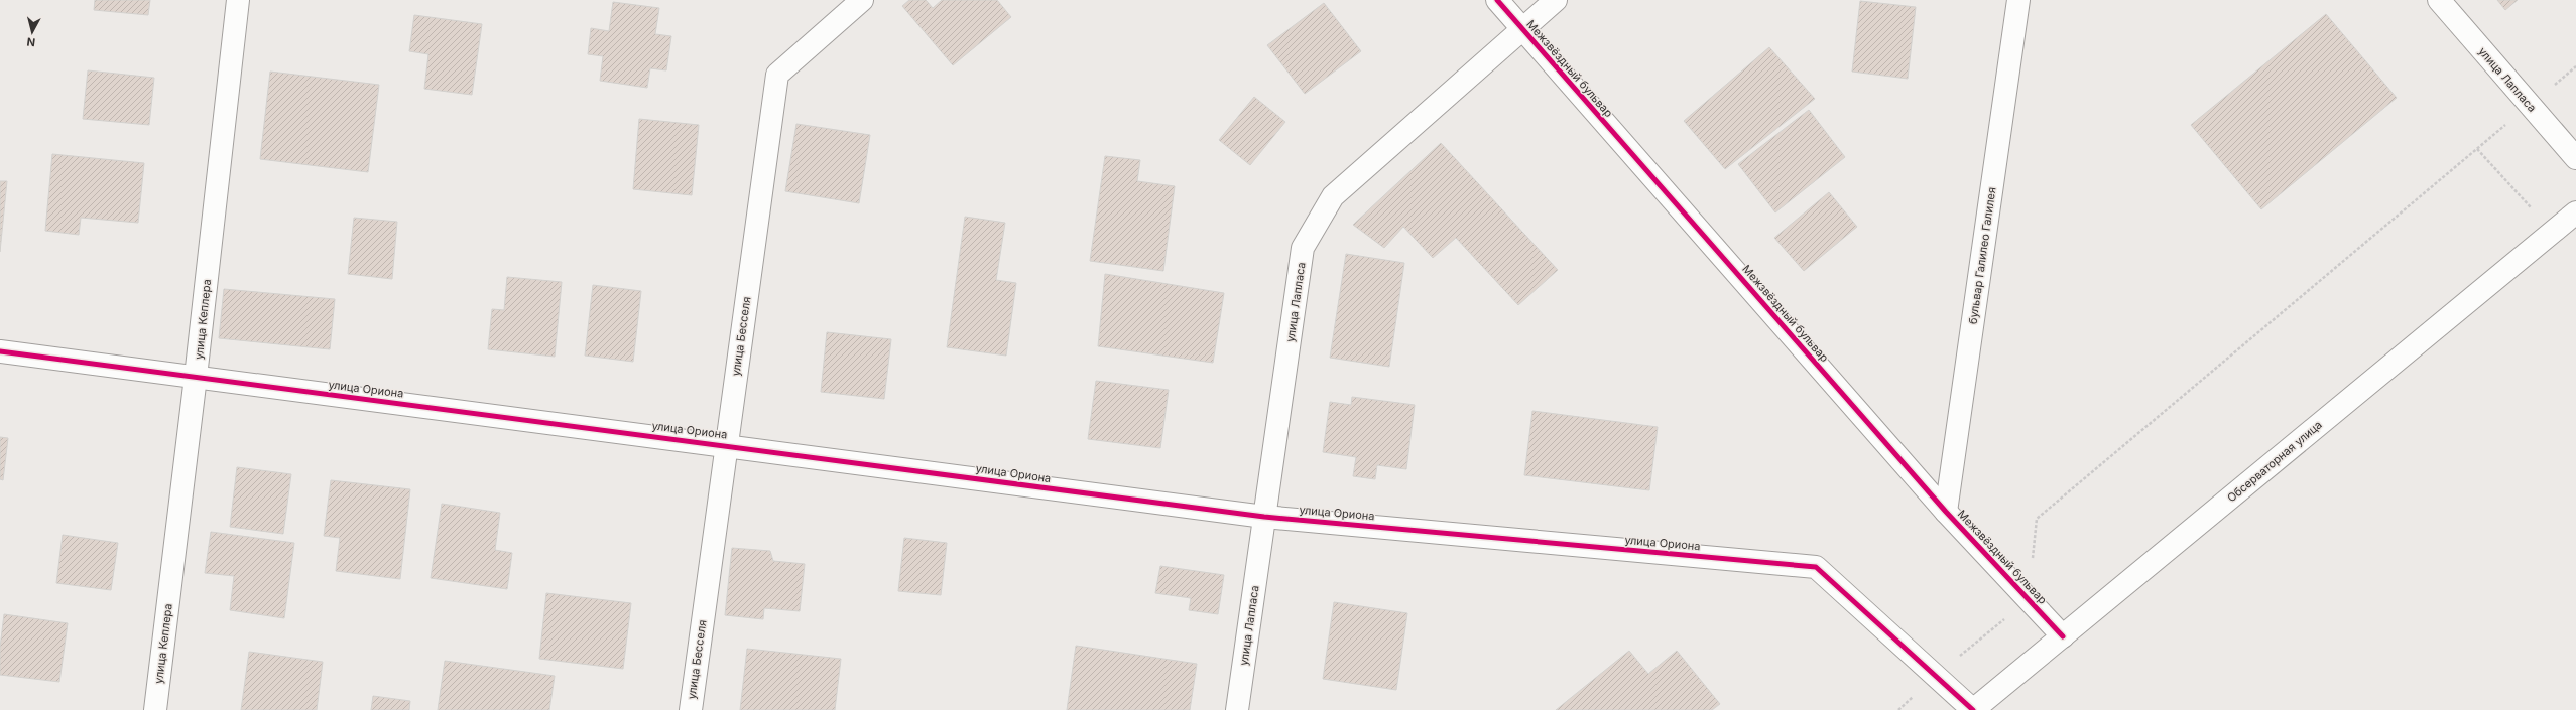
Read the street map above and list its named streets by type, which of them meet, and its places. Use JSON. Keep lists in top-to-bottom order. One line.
{"streets":{"street":["Межзвёздный бульвар","улица Лапласа","бульвар Галилео Галилея","улица Кеплера","улица Бесселя","улица Ориона","Обсерваторная улица"]},"crossings":[["Межзвёздный бульвар","улица Лапласа"],["Межзвёздный бульвар","бульвар Галилео Галилея"],["Межзвёздный бульвар","Обсерваторная улица"],["улица Лапласа","улица Ориона"],["улица Кеплера","улица Ориона"],["улица Бесселя","улица Ориона"],["улица Ориона","Обсерваторная улица"]],"north":"bottom"}
